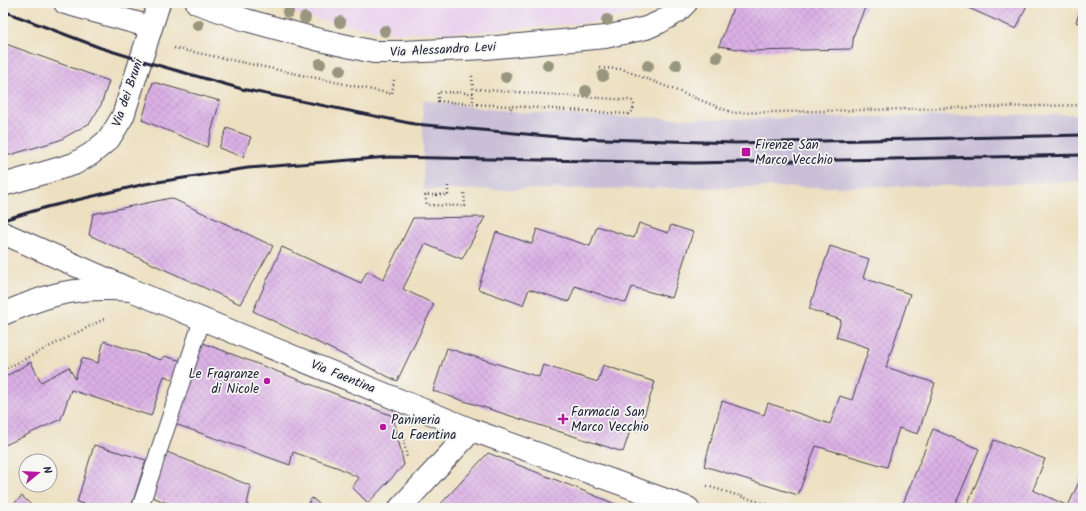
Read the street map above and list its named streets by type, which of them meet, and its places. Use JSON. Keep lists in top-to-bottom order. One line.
{"streets":{"street":["Via Alessandro Levi","Via dei Bruni","Via Faentina"]},"places":{"transit":["Firenze San Marco Vecchio"],"other":["Le Fragranze di Nicole","Panineria La Faentina"],"health":["Farmacia San Marco Vecchio"]},"north":"right"}
